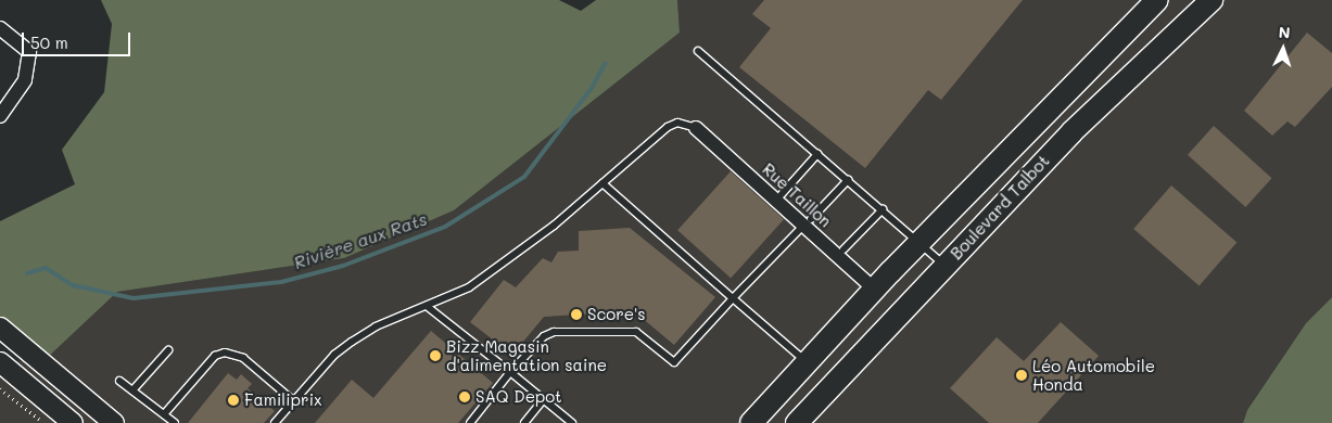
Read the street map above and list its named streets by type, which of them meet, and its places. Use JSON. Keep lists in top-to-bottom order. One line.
{"streets":{"main road":["Boulevard Talbot"],"street":["Rue Taillon"]},"crossings":[["Rue Taillon","Boulevard Talbot"]],"water":["Rivière aux Rats"],"places":["Score's","Bizz Magasin d'alimentation saine","Léo Automobile Honda","SAQ Depot","Familiprix"],"scale_bar":"50 m","north":"top"}
